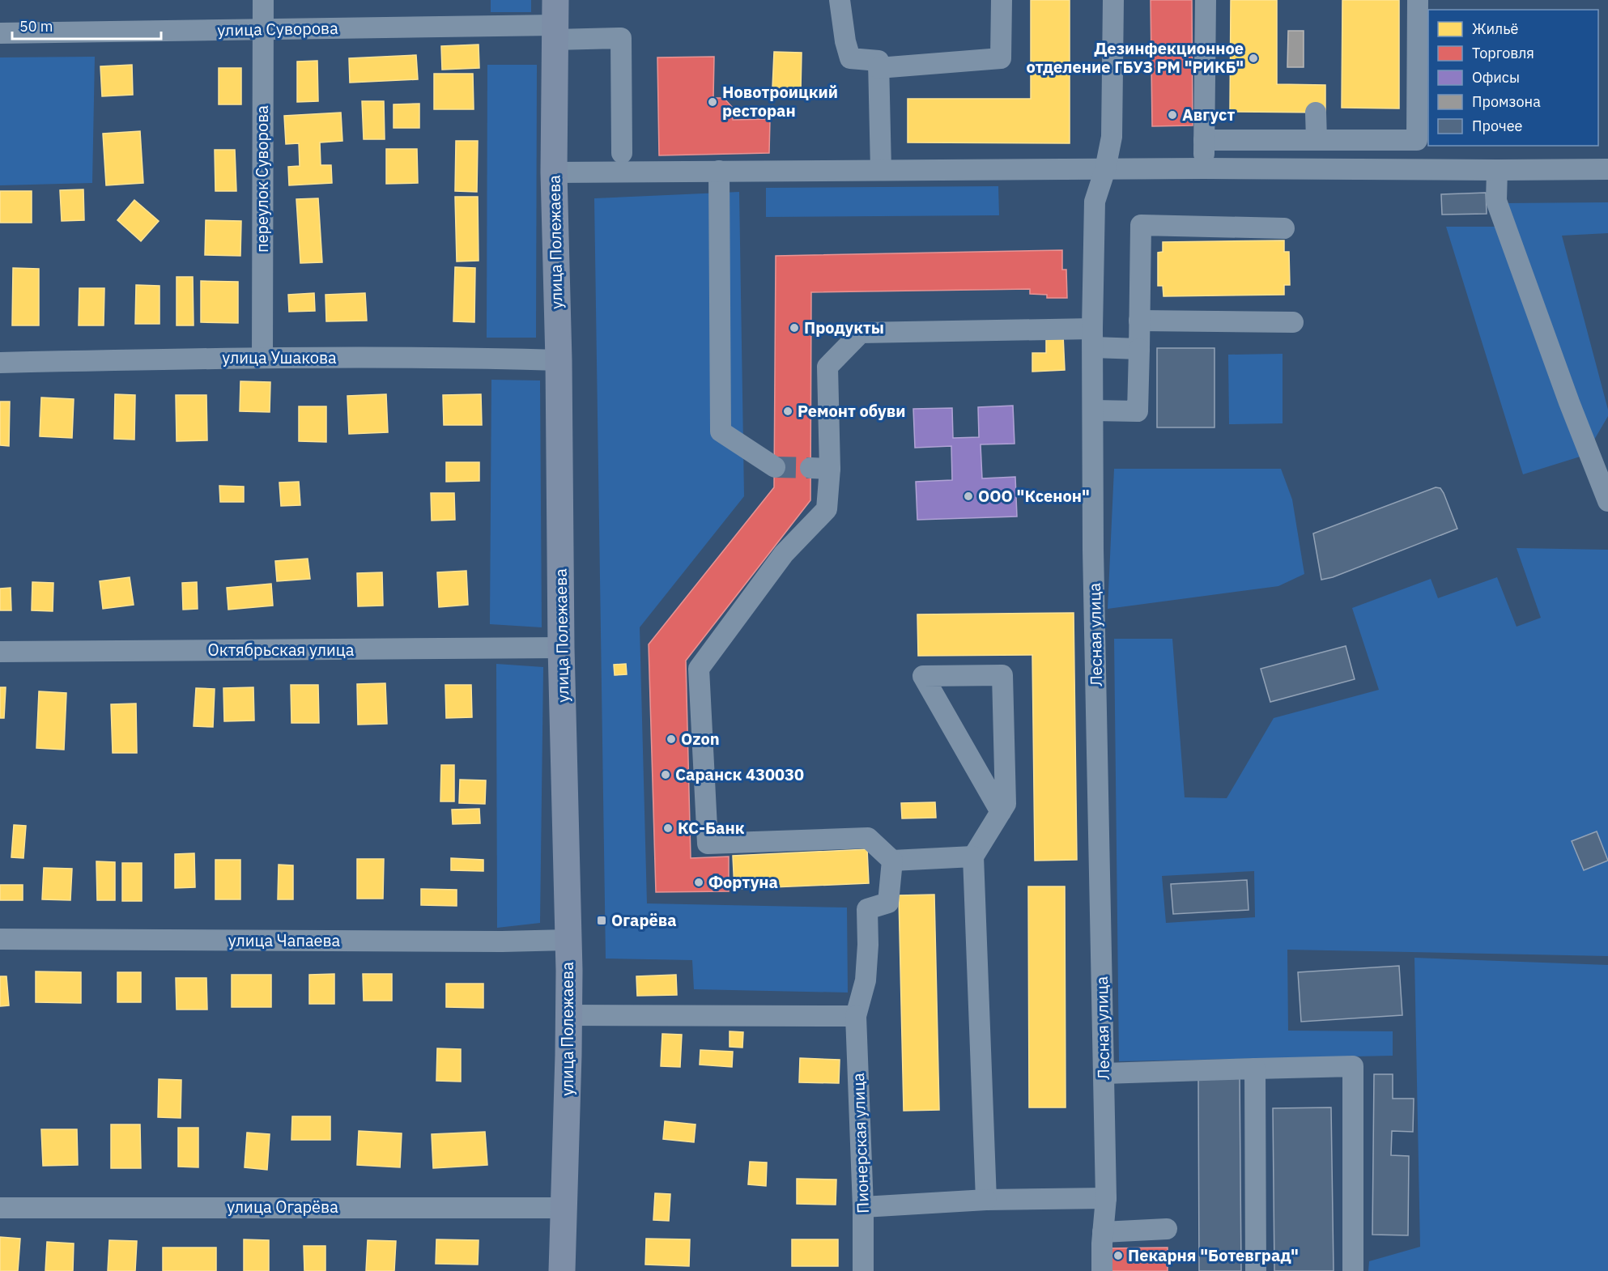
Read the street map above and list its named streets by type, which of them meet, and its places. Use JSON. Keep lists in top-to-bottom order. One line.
{"streets":{"main road":["улица Полежаева"],"street":["улица Суворова","переулок Суворова","улица Ушакова","Лесная улица","Октябрьская улица","улица Чапаева","Пионерская улица","улица Огарёва"]},"crossings":[["улица Суворова","переулок Суворова"],["улица Суворова","улица Полежаева"],["переулок Суворова","улица Ушакова"],["улица Полежаева","улица Ушакова"],["улица Полежаева","Октябрьская улица"],["улица Полежаева","улица Чапаева"],["улица Полежаева","улица Огарёва"]],"places":{"other":["Дезинфекционное отделение ГБУЗ РМ \"РИКБ\"","Новотроицкий ресторан","Август","Продукты","Ремонт обуви","ООО \"Ксенон\"","Ozon","Саранск 430030","КС-Банк","Фортуна","Пекарня \"Ботевград\""],"transit":["Огарёва"]},"legend":["Жильё","Торговля","Офисы","Промзона","Прочее"],"scale_bar":"50 m"}
